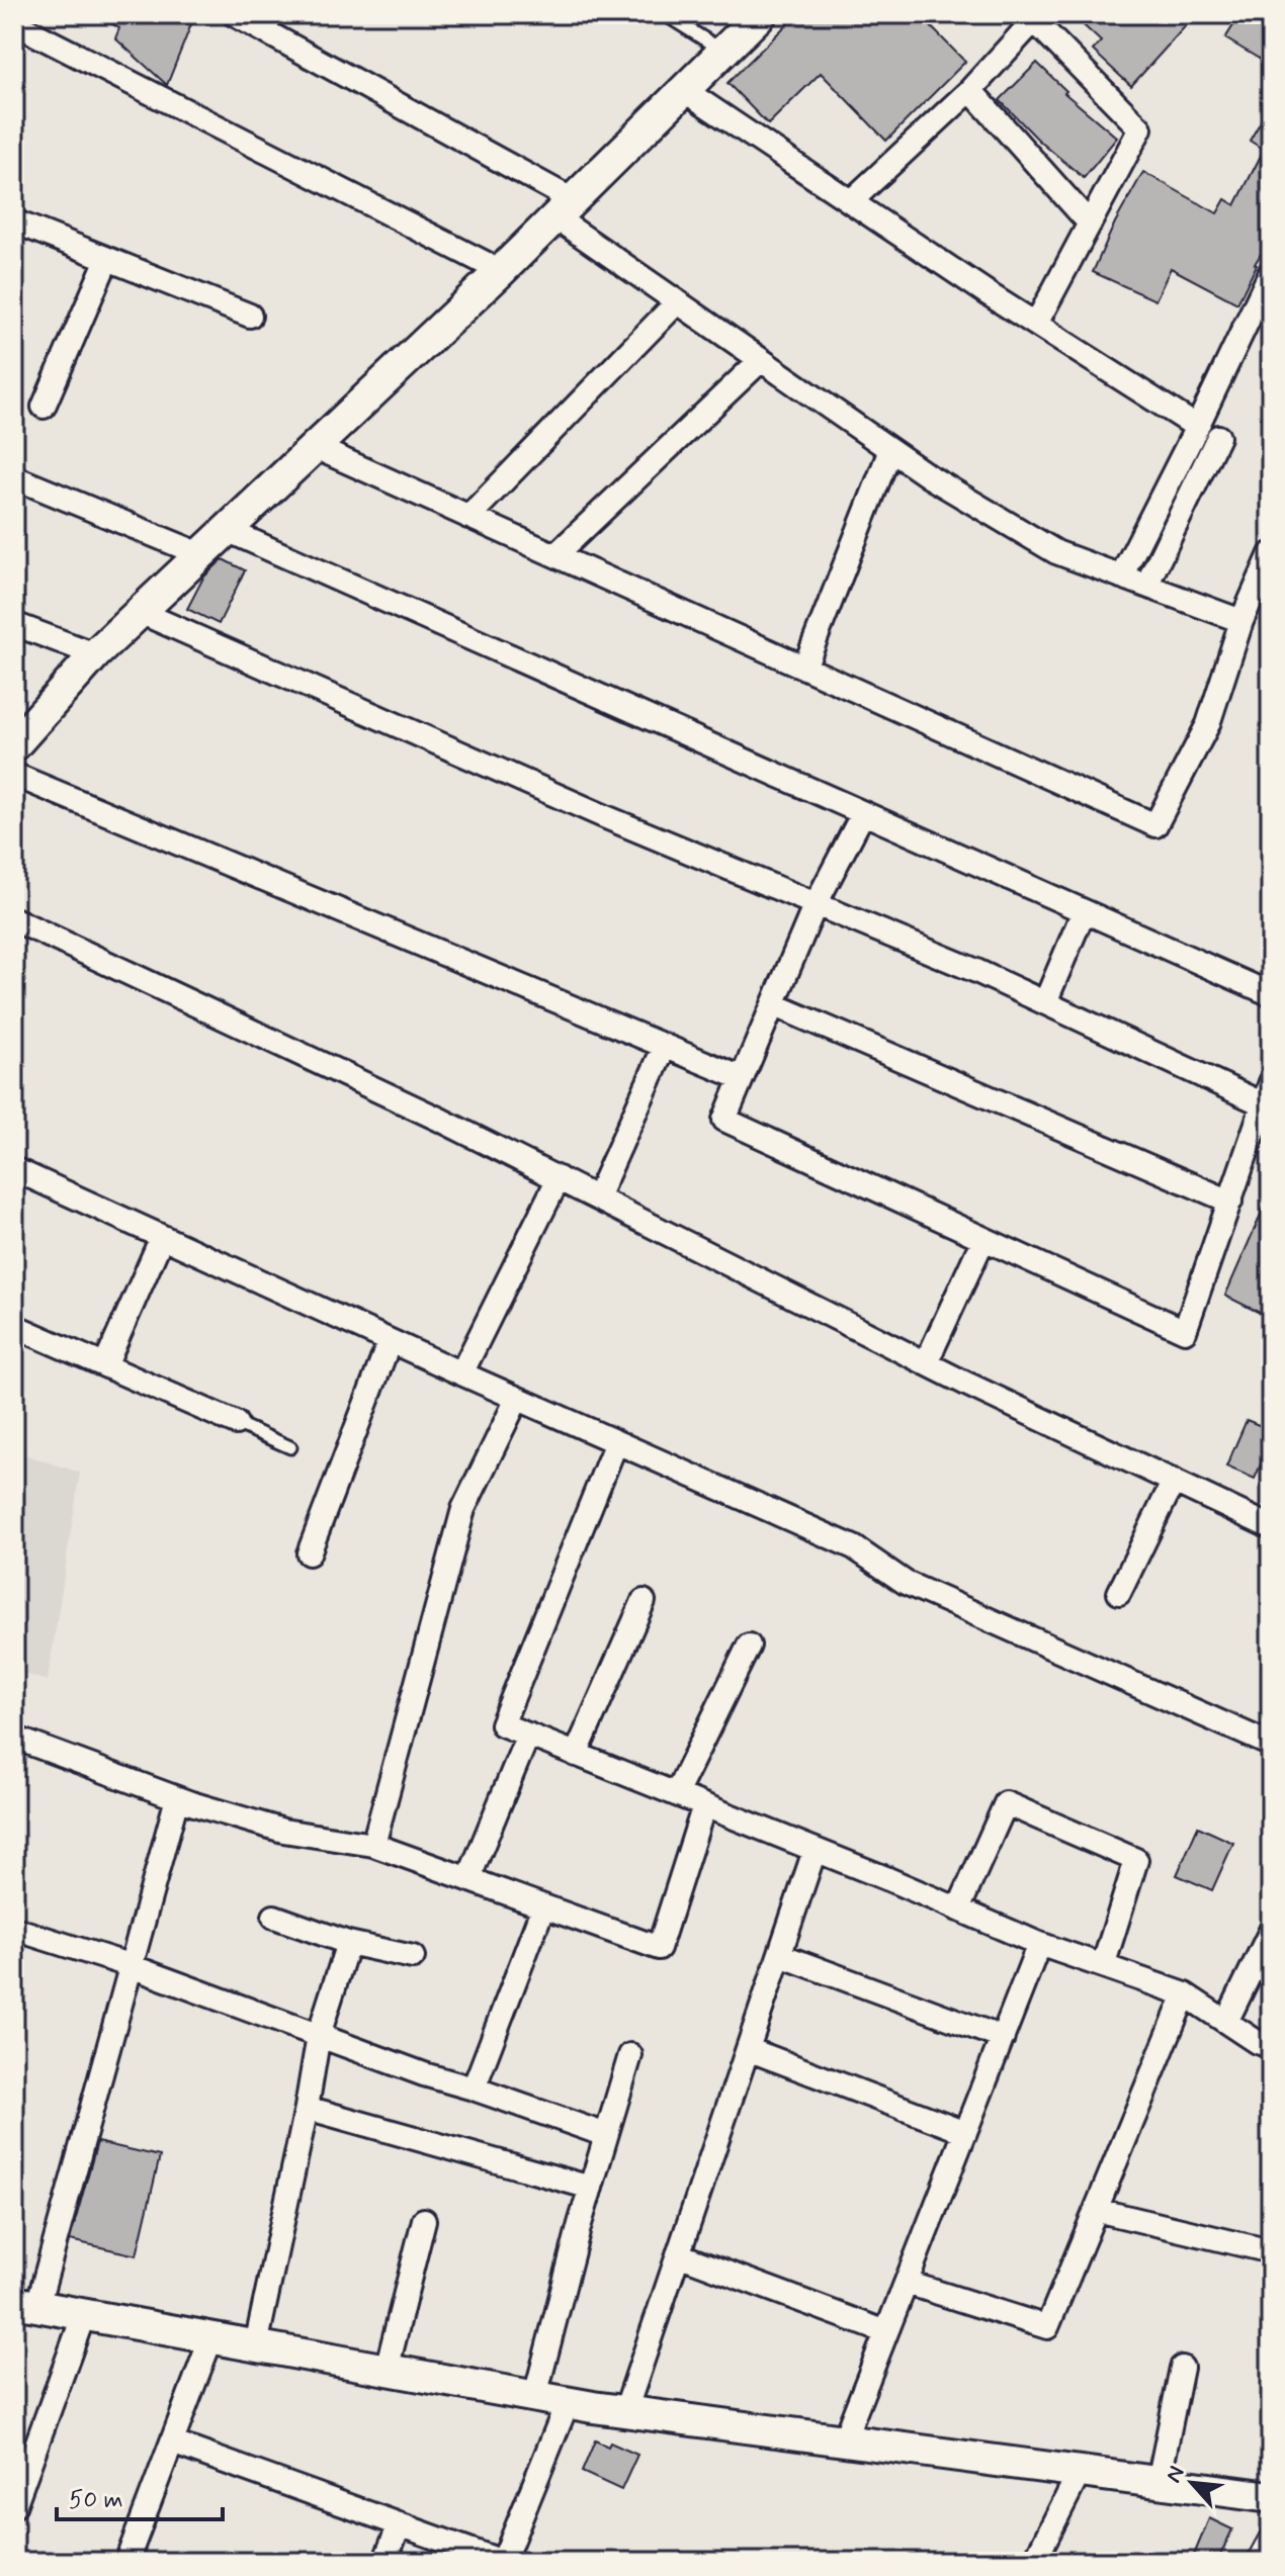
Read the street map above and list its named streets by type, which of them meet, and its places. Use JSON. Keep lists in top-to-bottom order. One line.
{"scale_bar":"50 m","north":"top left"}
